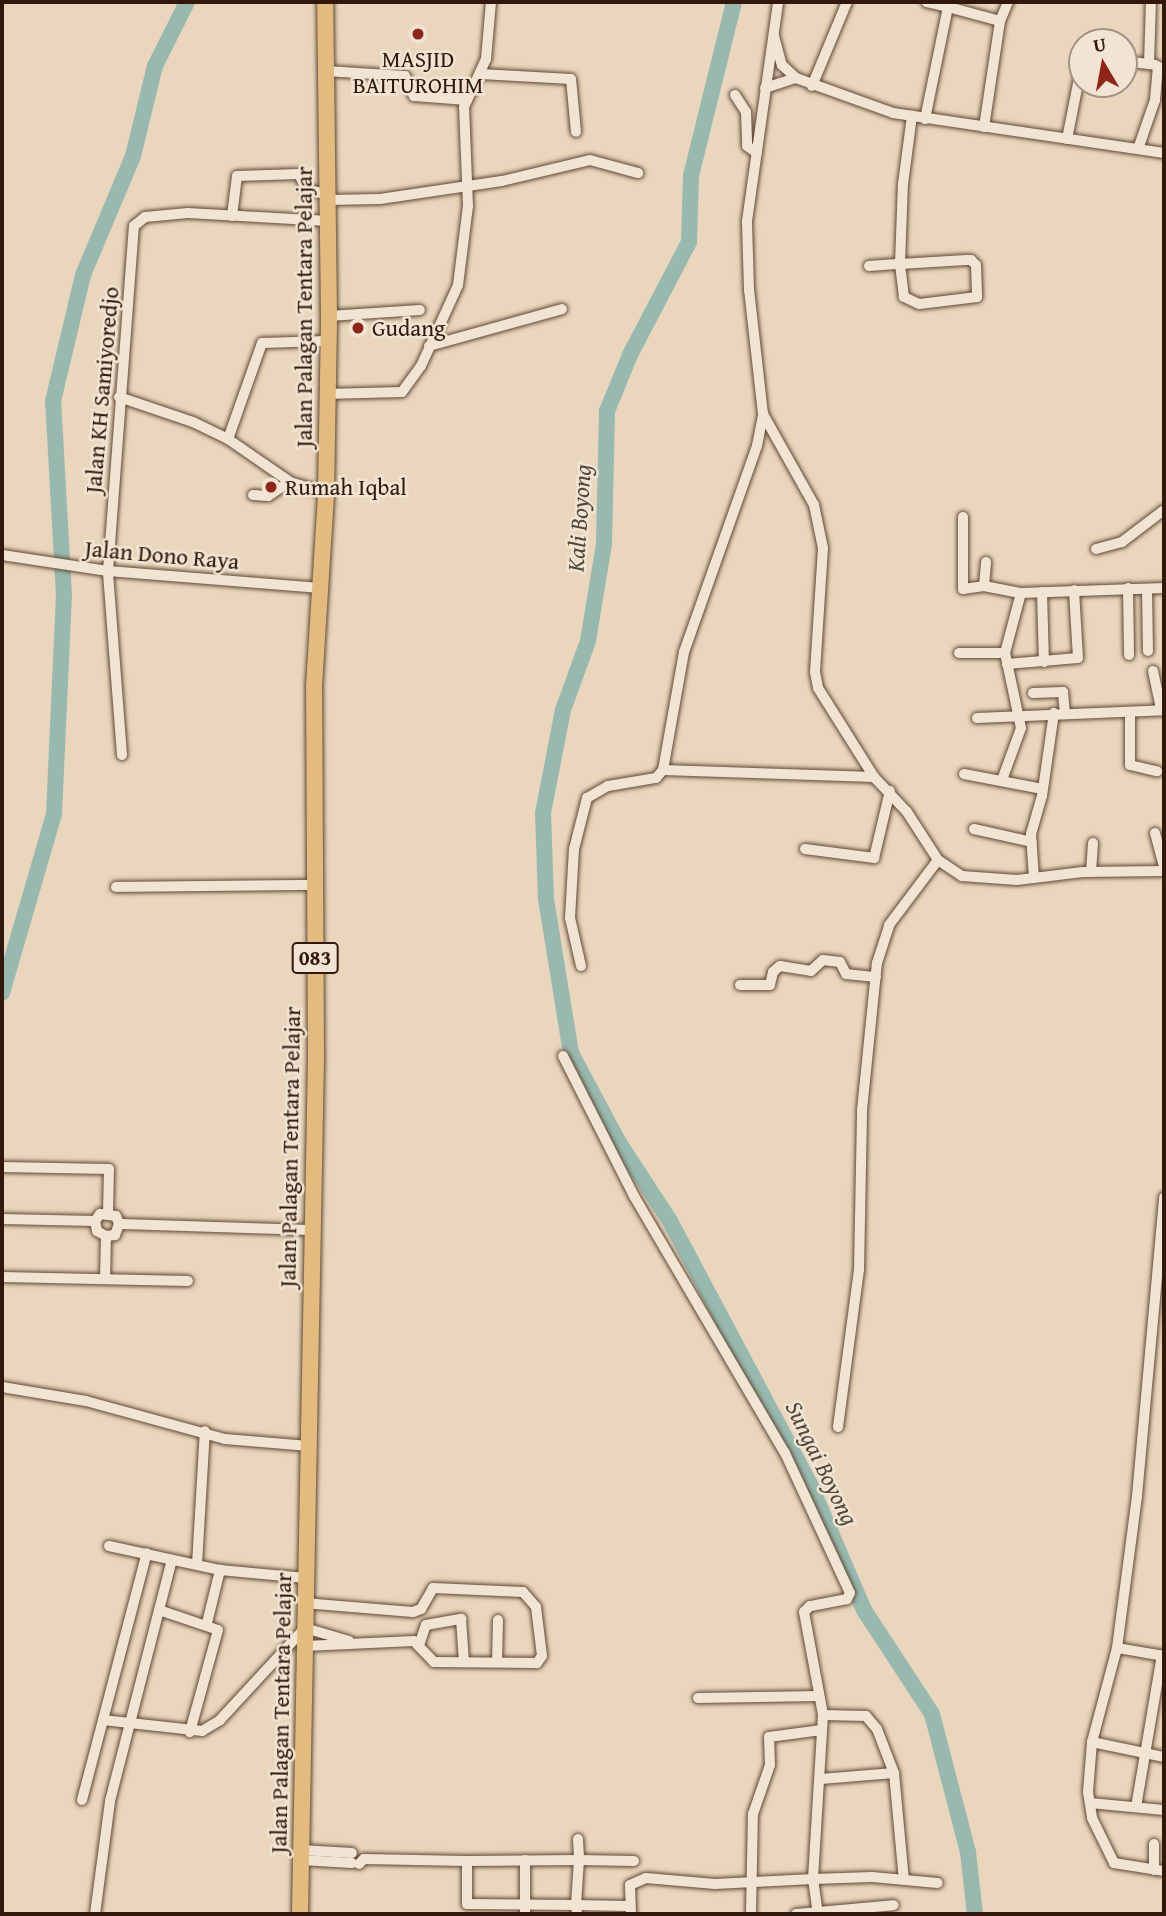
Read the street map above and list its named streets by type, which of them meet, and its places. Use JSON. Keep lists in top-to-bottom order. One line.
{"streets":{"main road":["Jalan Palagan Tentara Pelajar","083"],"street":["Jalan KH Samiyoredjo","Jalan Dono Raya"]},"crossings":[["Jalan Palagan Tentara Pelajar","Jalan KH Samiyoredjo"],["Jalan Palagan Tentara Pelajar","Jalan Dono Raya"],["Jalan KH Samiyoredjo","Jalan Dono Raya"]],"water":["Kali Boyong","Sungai Boyong"],"places":["MASJID BAITUROHIM","Gudang","Rumah Iqbal"],"north":"top"}
